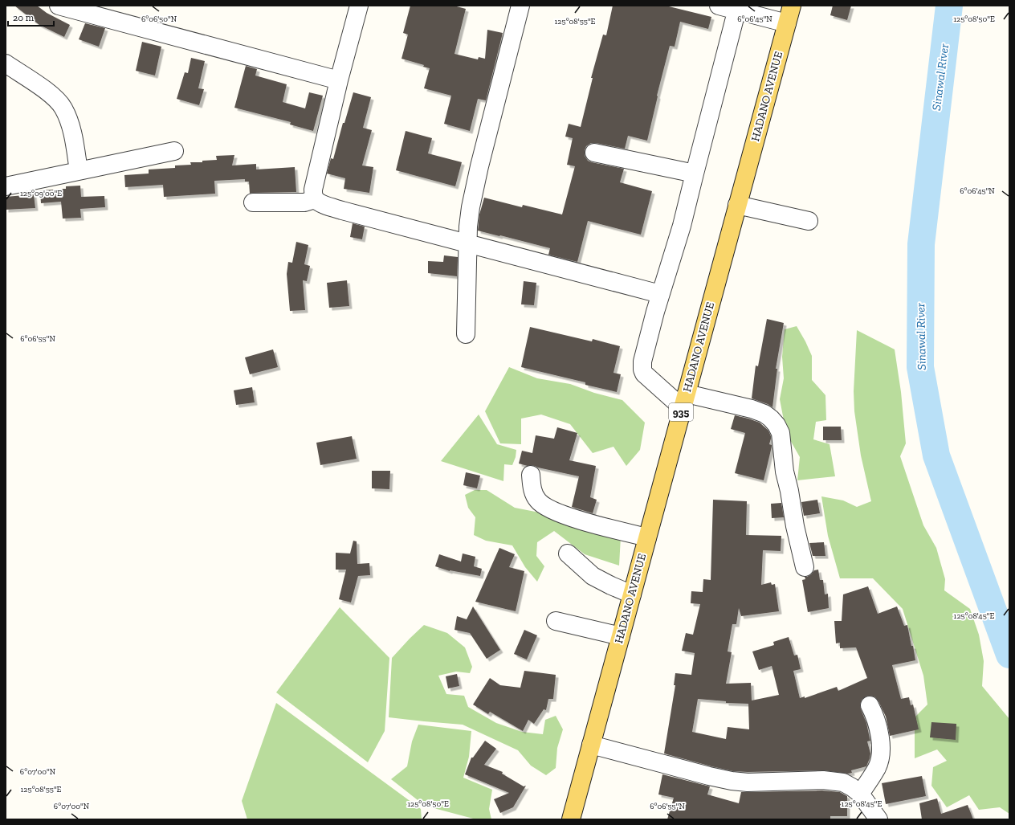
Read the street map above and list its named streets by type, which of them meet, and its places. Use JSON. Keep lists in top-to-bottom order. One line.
{"streets":{"main road":["HADANO AVENUE","935"]},"water":["Sinawal River"],"scale_bar":"20 m","coordinates":["125°08'50\"E","6°06'50\"N","6°06'45\"N","125°08'55\"E","125°09'00\"E","6°06'55\"N","125°08'45\"E","6°07'00\"N"]}
